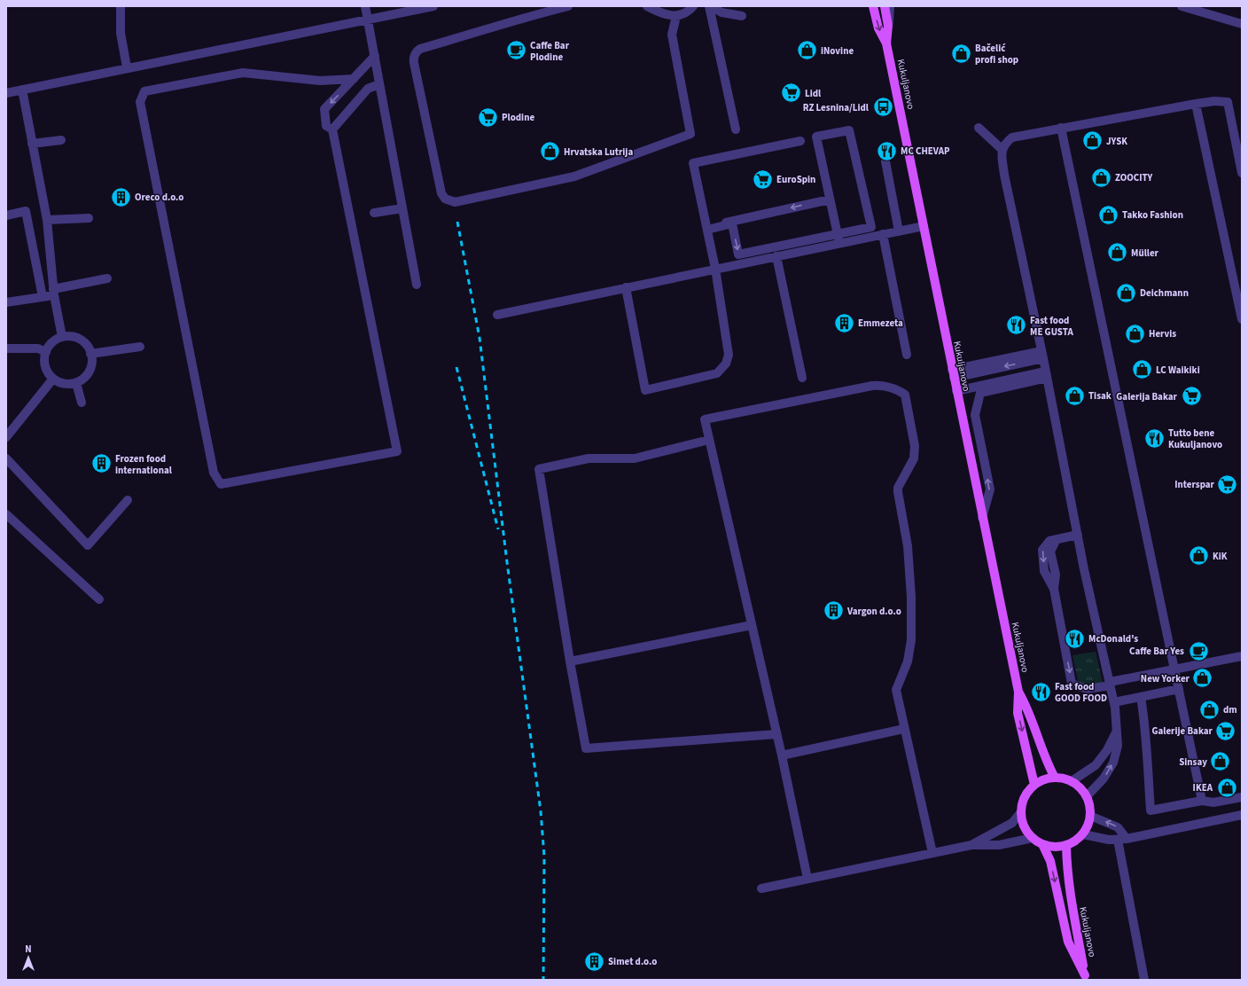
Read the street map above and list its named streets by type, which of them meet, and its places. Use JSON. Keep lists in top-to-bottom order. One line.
{"streets":{"main road":["Kukuljanovo"]},"places":{"cafe":["Caffe Bar Plodine","Caffe Bar Yes"],"shop":["iNovine","Bačelić profi shop","JYSK","Hrvatska Lutrija","ZOOCITY","Takko Fashion","Müller","Deichmann","Hervis","LC Waikiki","Tisak","KiK","New Yorker","dm","Sinsay","IKEA"],"supermarket":["Lidl","Plodine","EuroSpin","Galerija Bakar","Interspar","Galerije Bakar"],"bus stop":["RZ Lesnina/Lidl"],"restaurant":["MC CHEVAP","Fast food ME GUSTA","Tutto bene Kukuljanovo","McDonald's","Fast food GOOD FOOD"],"building":["Oreco d.o.o","Emmezeta","Frozen food international","Vargon d.o.o","Simet d.o.o"]},"north":"top"}
